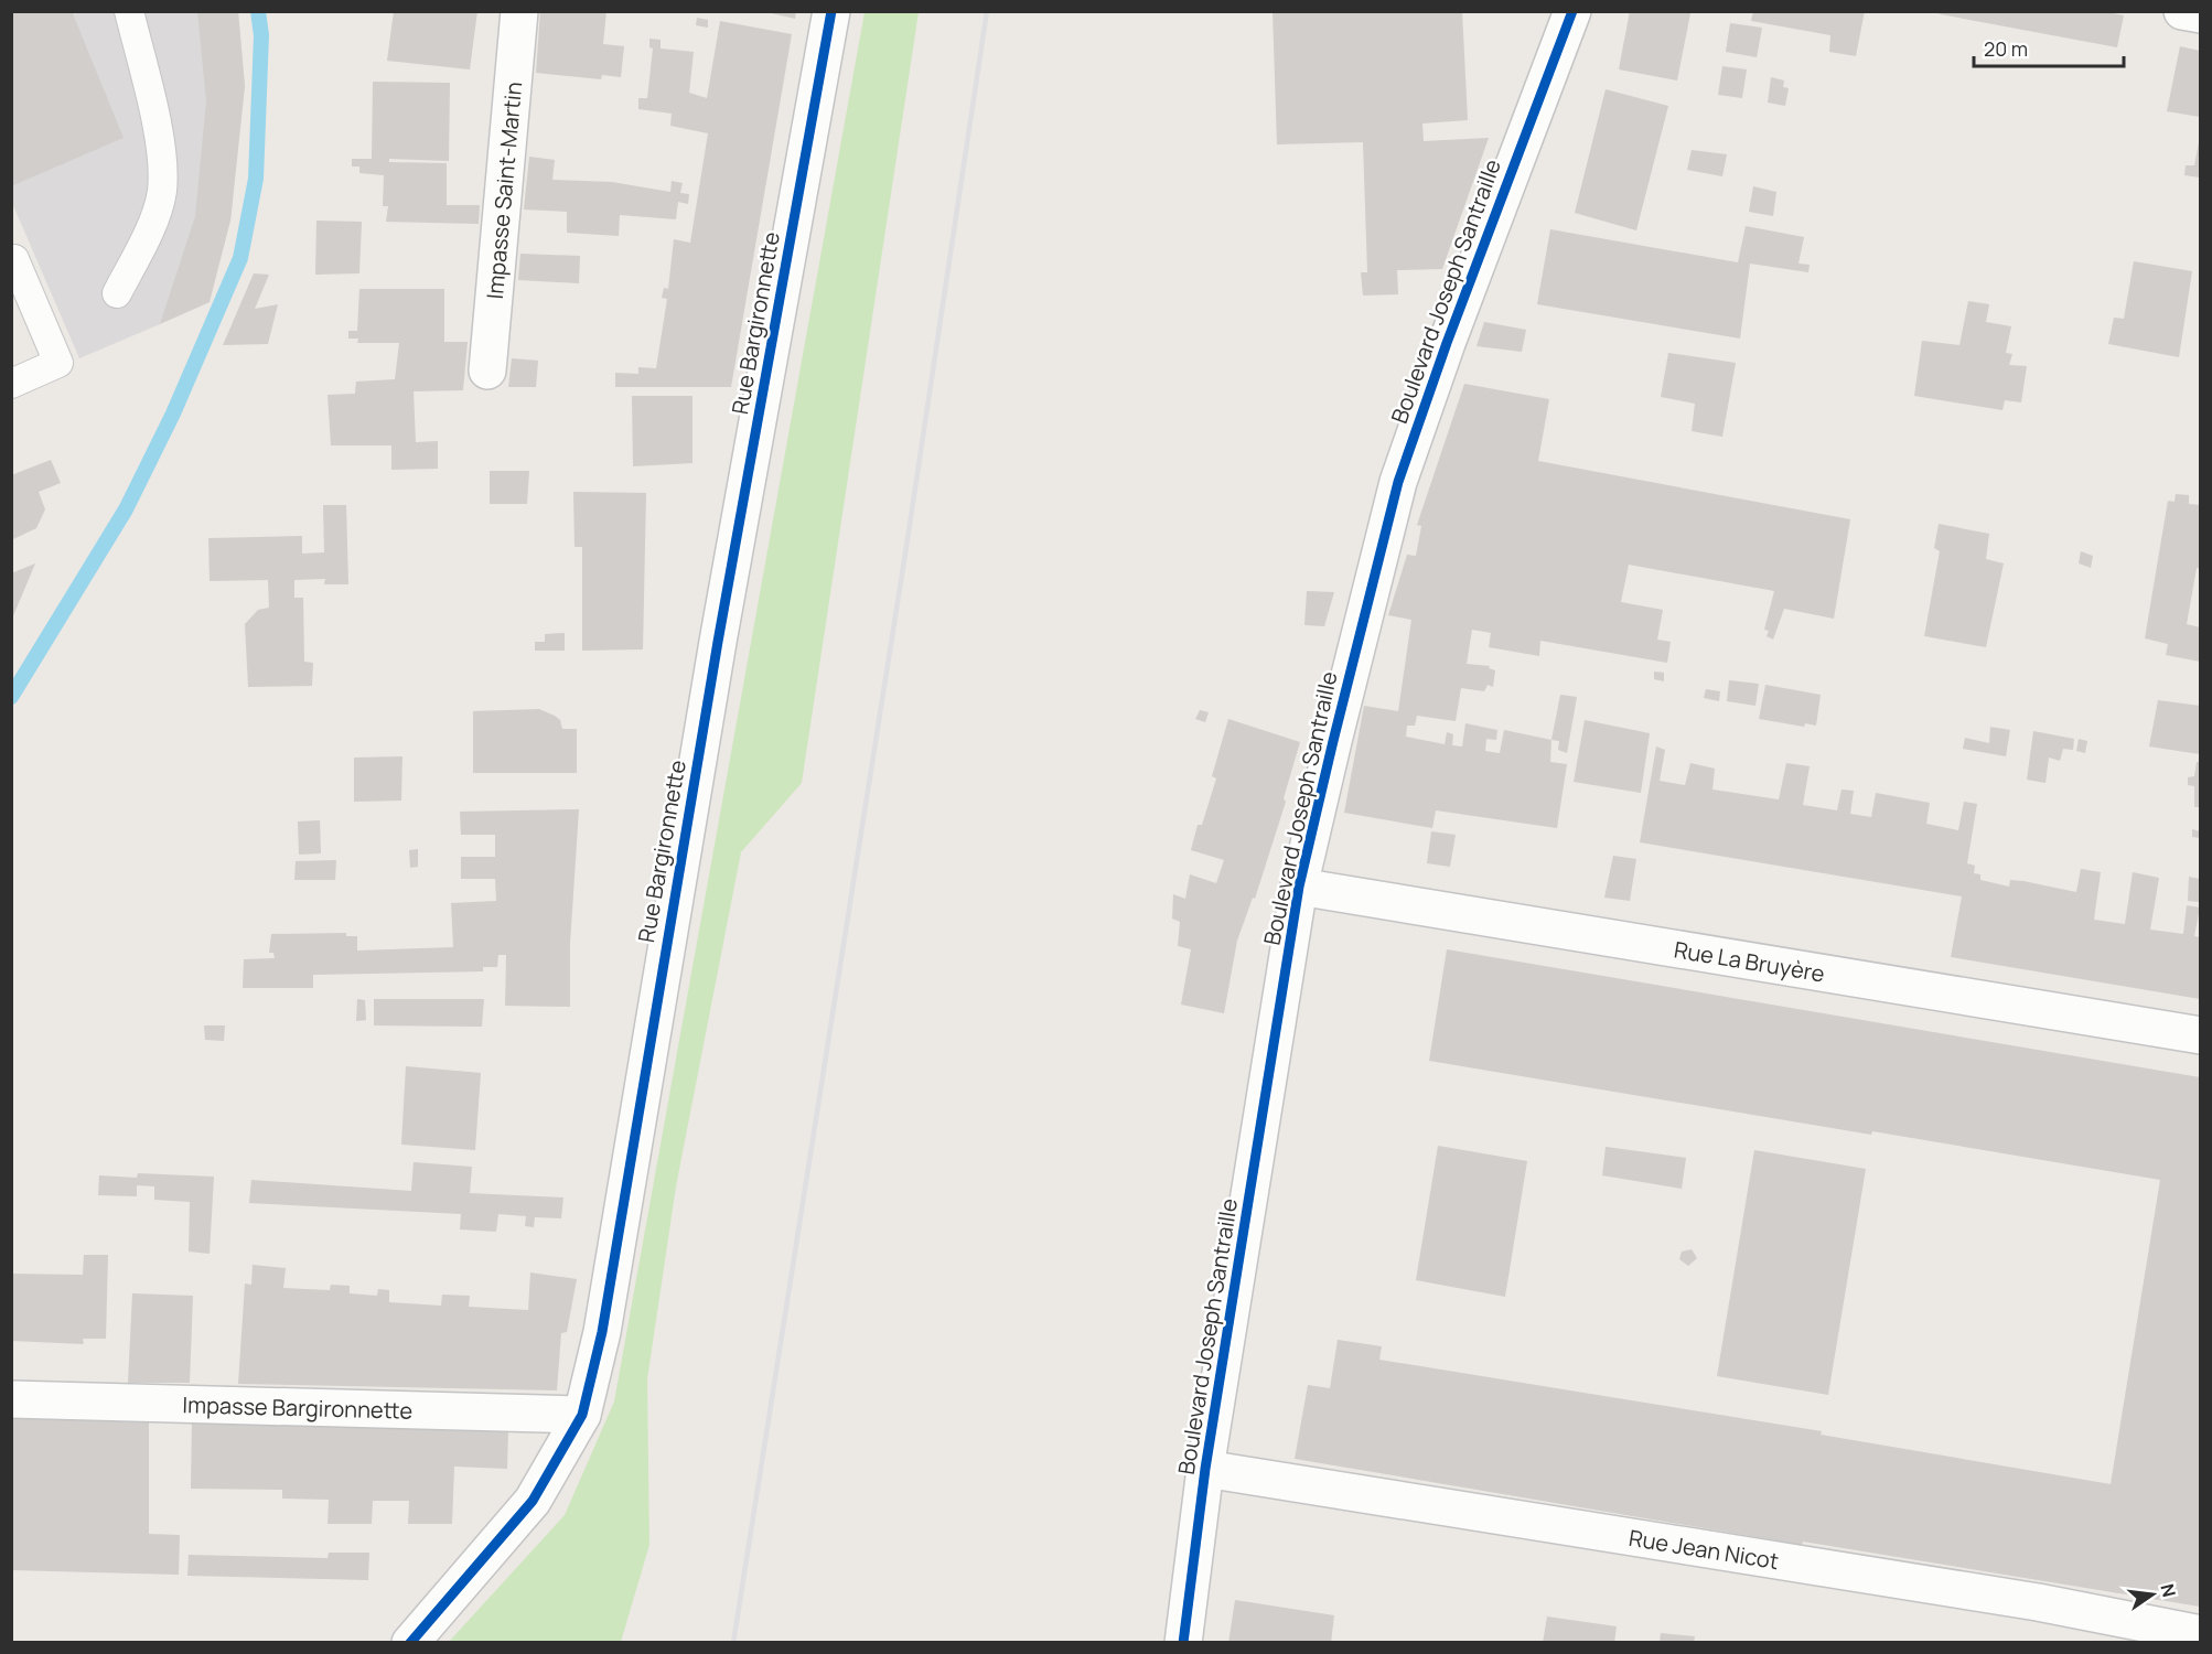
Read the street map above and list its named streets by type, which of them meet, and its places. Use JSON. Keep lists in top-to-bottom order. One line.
{"streets":{"street":["Impasse Saint-Martin","Boulevard Joseph Santraille","Rue Bargironnette","Rue La Bruyère","Impasse Bargironnette","Rue Jean Nicot"]},"crossings":[["Boulevard Joseph Santraille","Rue La Bruyère"],["Boulevard Joseph Santraille","Rue Jean Nicot"],["Rue Bargironnette","Impasse Bargironnette"]],"scale_bar":"20 m","north":"right"}
